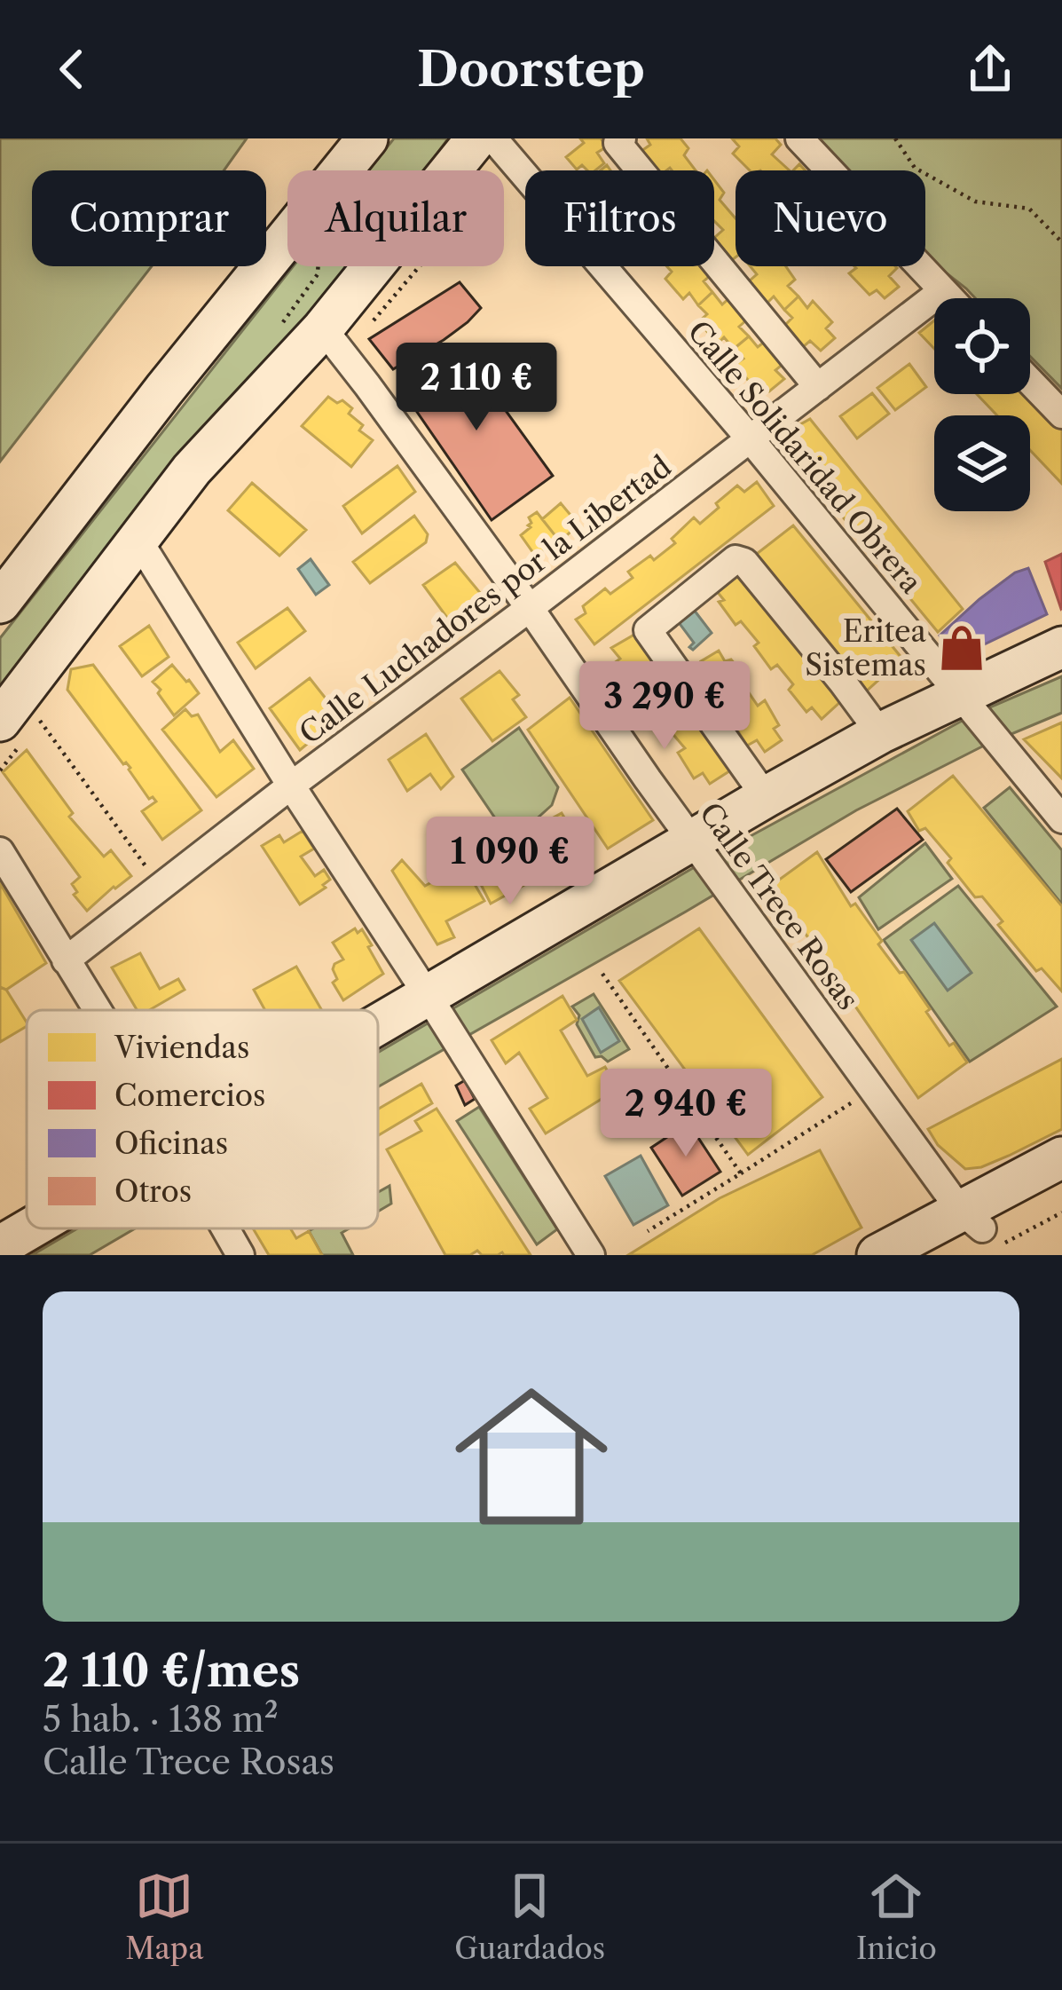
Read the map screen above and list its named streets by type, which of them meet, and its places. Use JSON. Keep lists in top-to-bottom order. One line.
{"streets":{"street":["Calle Solidaridad Obrera","Calle Luchadores por la Libertad","Calle Trece Rosas"]},"crossings":[["Calle Solidaridad Obrera","Calle Luchadores por la Libertad"],["Calle Luchadores por la Libertad","Calle Trece Rosas"]],"places":{"shop":["Eritea Sistemas"]},"legend":["Viviendas","Comercios","Oficinas","Otros"],"page":{"header":"Doorstep","chip":["Comprar","Alquilar","Filtros","Nuevo"],"price":["2 110 €","3 290 €","1 090 €","2 940 €"],"list":[{"name":"2 110 €/mes","note":"5 hab. · 138 m² · Calle Trece Rosas"}],"tabs":["Mapa","Guardados","Inicio"]}}
